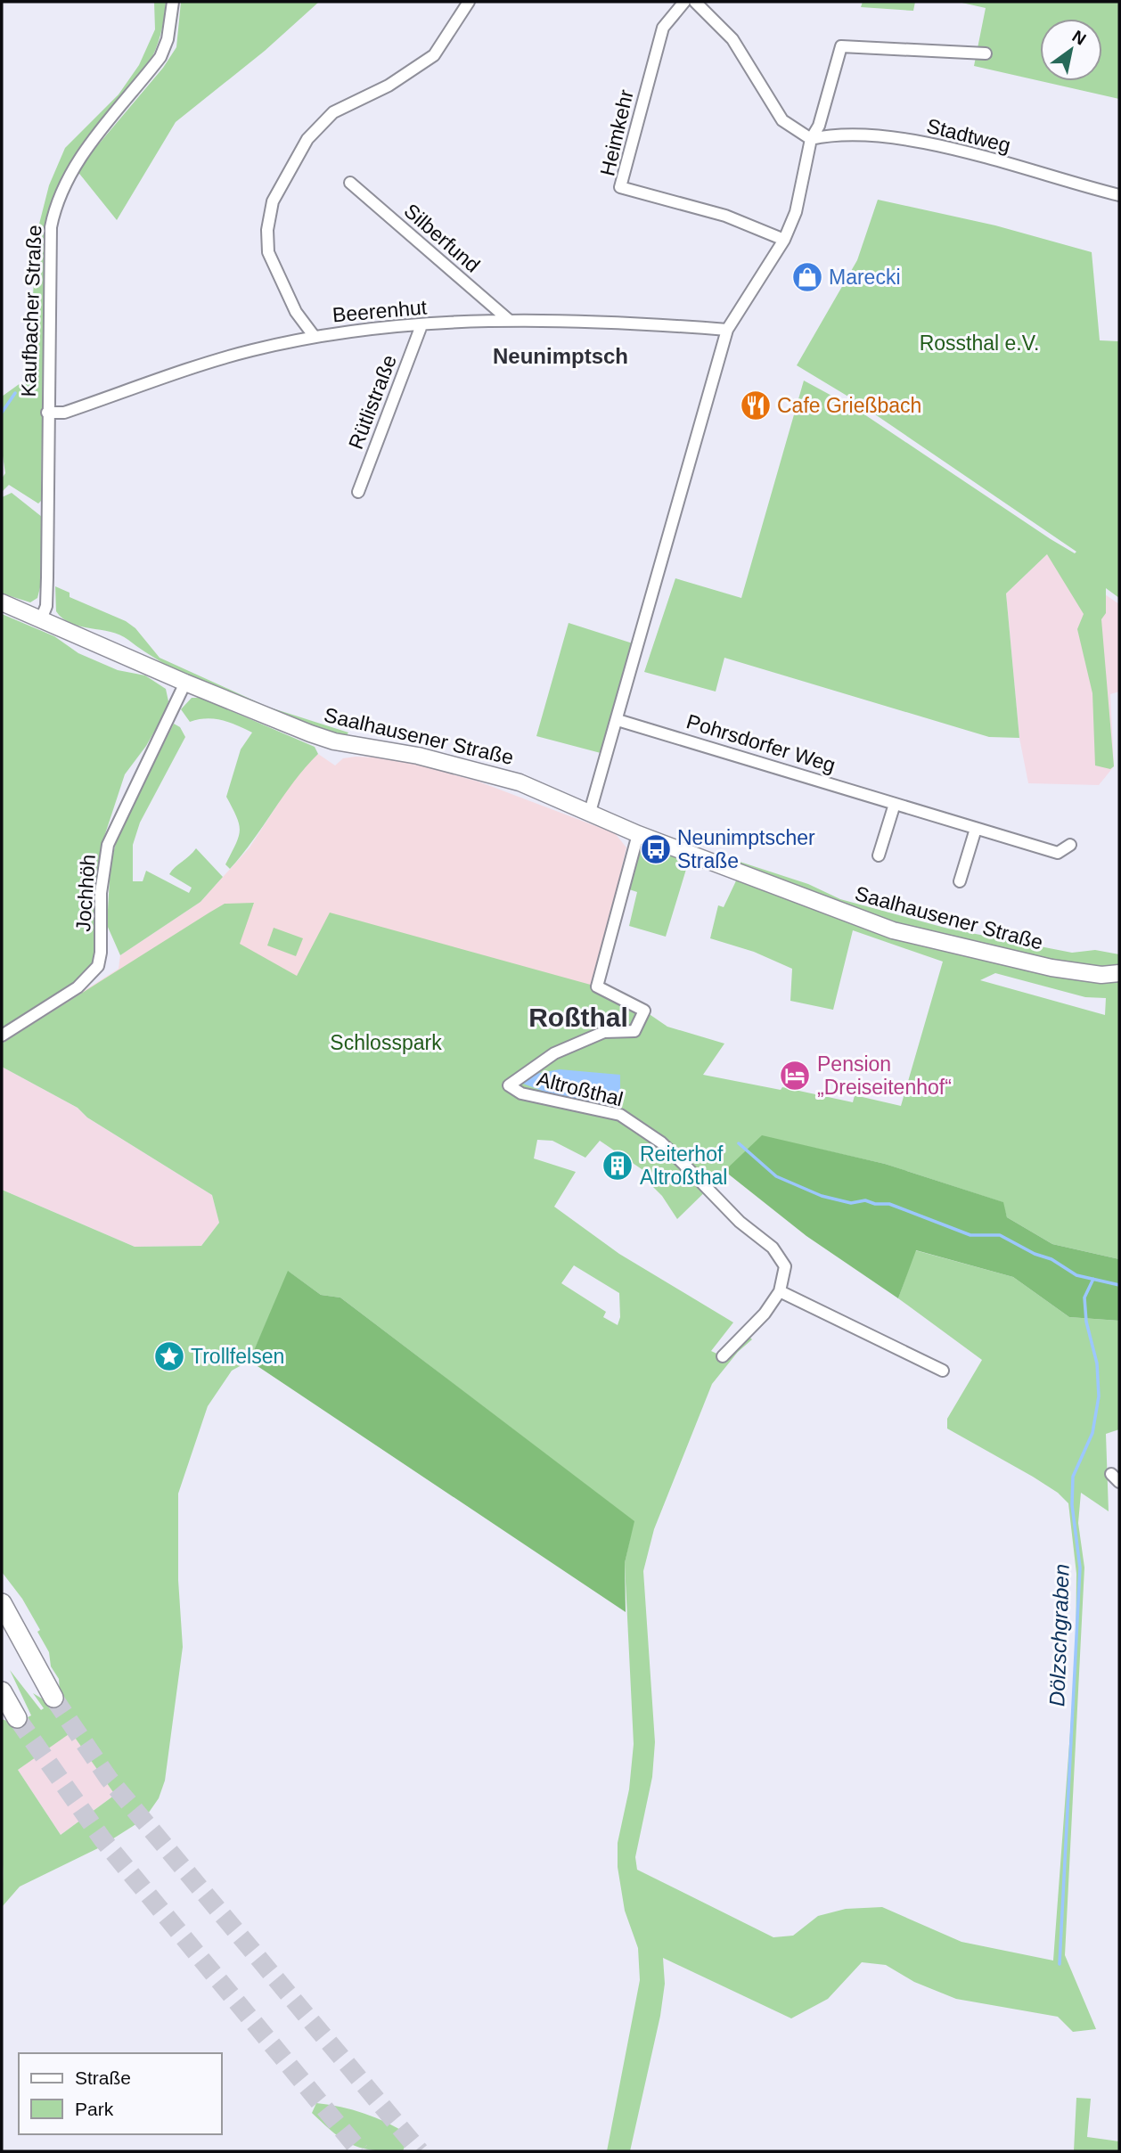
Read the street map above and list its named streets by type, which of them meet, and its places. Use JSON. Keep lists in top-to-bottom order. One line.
{"streets":{"street":["Heimkehr","Stadtweg","Silberfund","Kaufbacher Straße","Beerenhut","Rütlistraße","Saalhausener Straße","Pohrsdorfer Weg","Jochhöh","Altroßthal"]},"crossings":[["Silberfund","Beerenhut"],["Kaufbacher Straße","Beerenhut"],["Kaufbacher Straße","Saalhausener Straße"],["Beerenhut","Rütlistraße"],["Saalhausener Straße","Jochhöh"],["Saalhausener Straße","Altroßthal"]],"districts":["Neunimptsch","Roßthal"],"water":["Dölzschgraben"],"parks":["Rossthal e.V.","Schlosspark"],"places":{"shop":["Marecki"],"restaurant":["Cafe Grießbach"],"bus stop":["Neunimptscher Straße"],"hotel":["Pension „Dreiseitenhof“"],"building":["Reiterhof Altroßthal"],"place":["Trollfelsen"]},"legend":["Straße","Park"],"north":"top right"}
